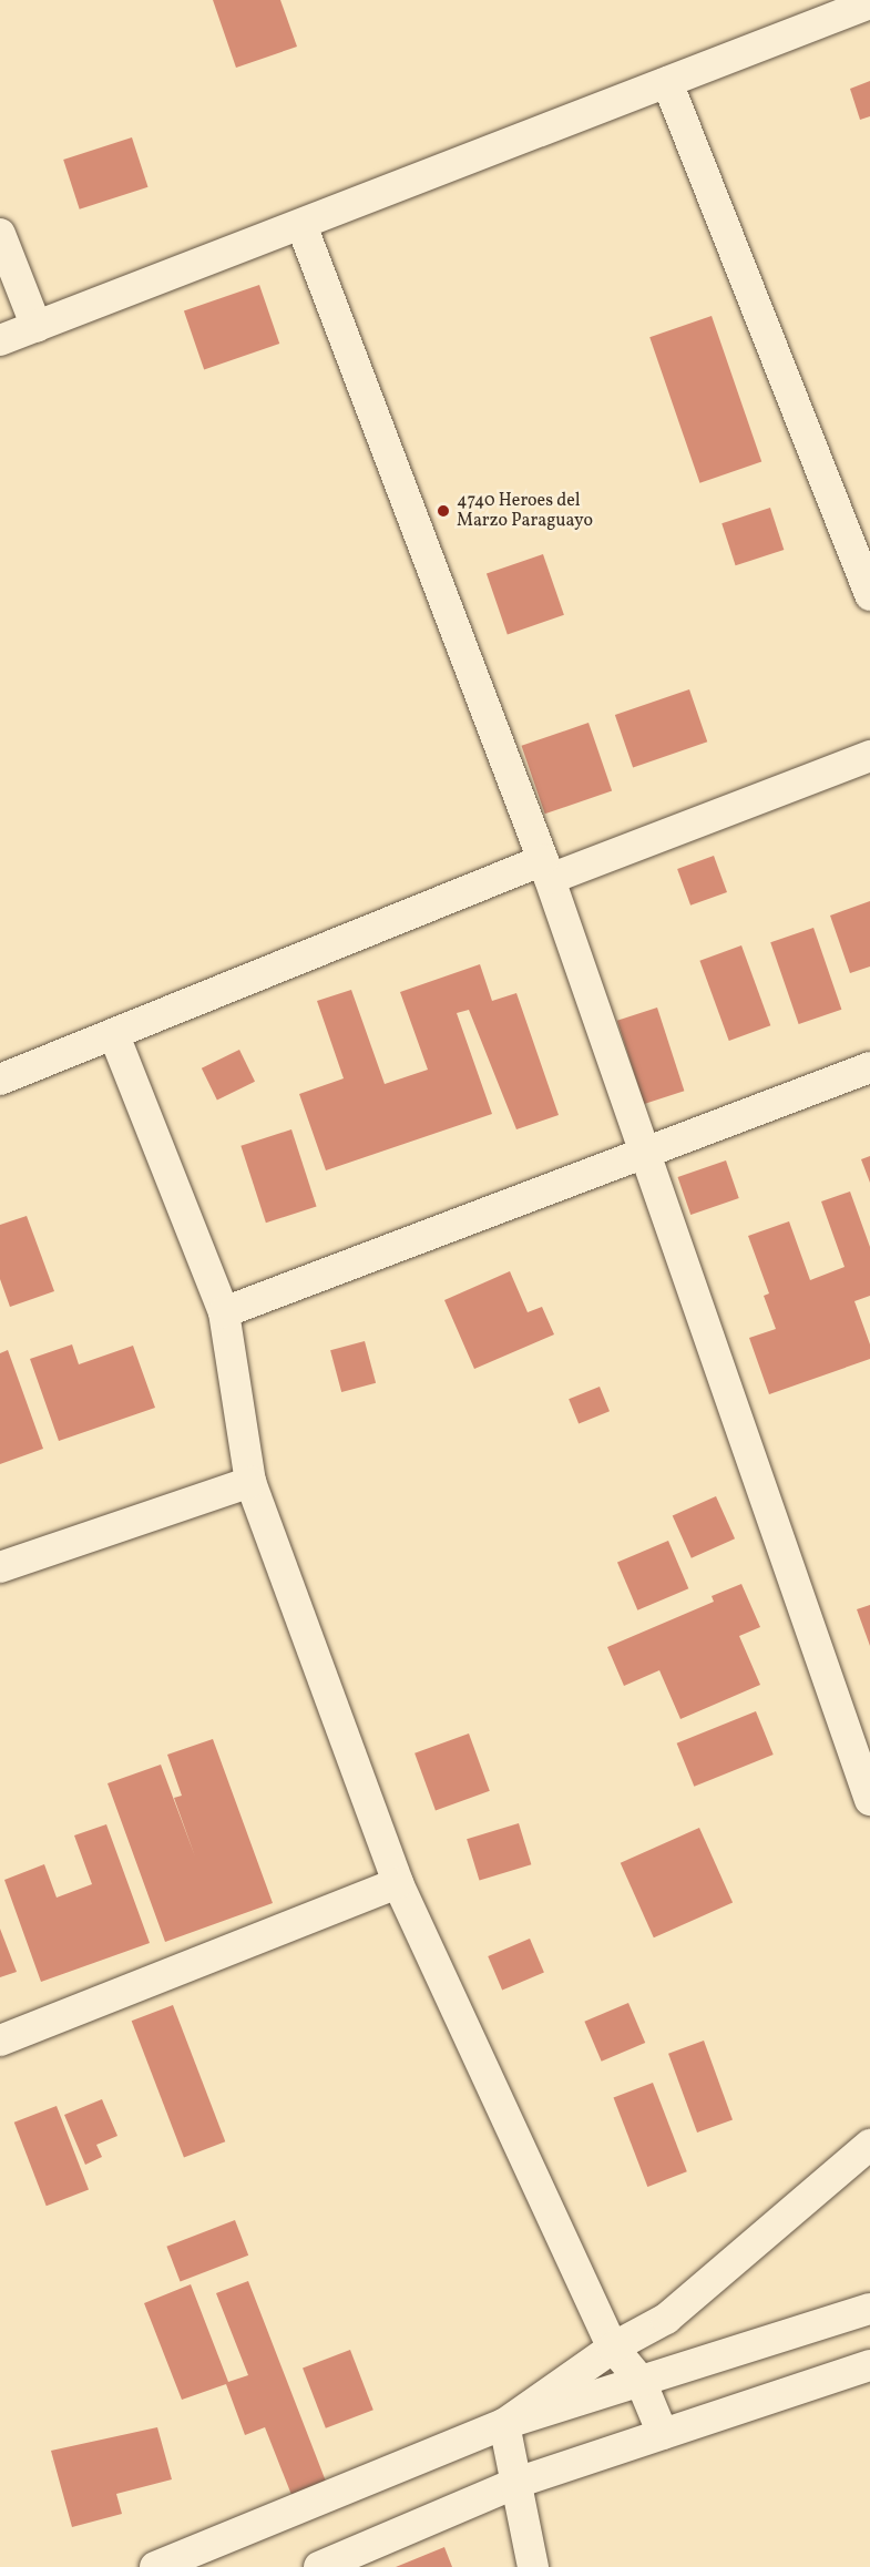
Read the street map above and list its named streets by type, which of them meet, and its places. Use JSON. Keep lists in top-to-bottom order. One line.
{"places":["4740 Heroes del Marzo Paraguayo"]}
